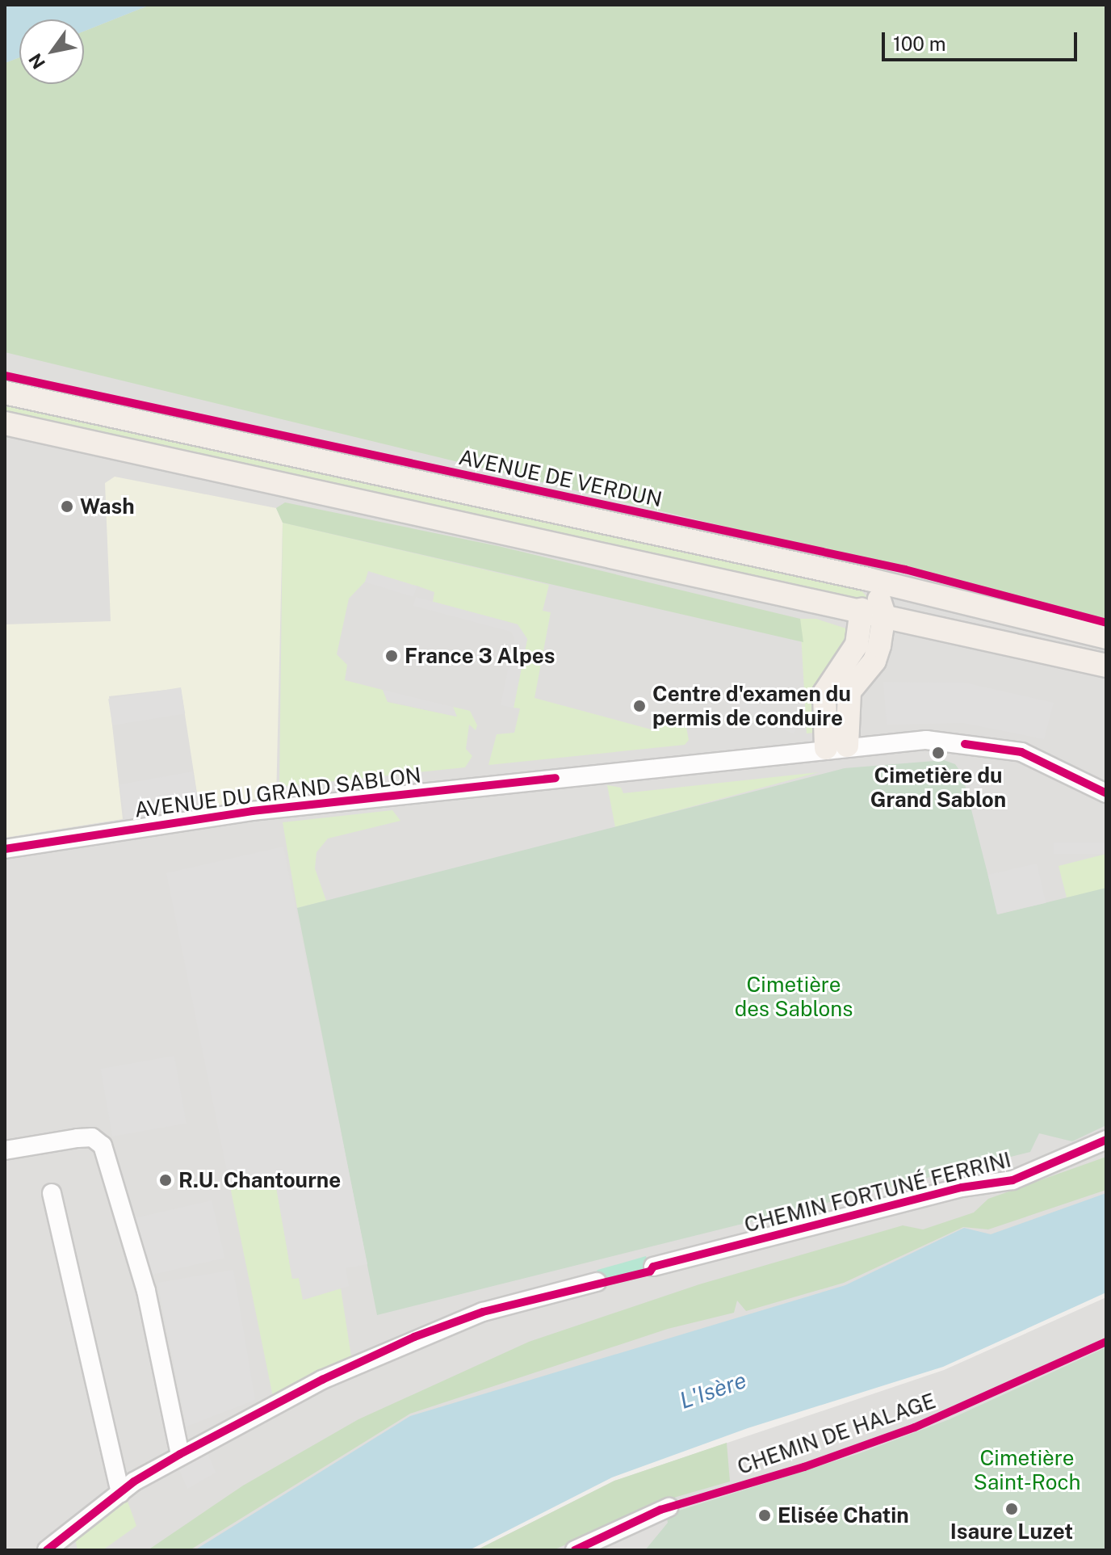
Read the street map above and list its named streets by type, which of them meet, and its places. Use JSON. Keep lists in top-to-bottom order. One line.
{"streets":{"main road":["AVENUE DE VERDUN"],"street":["AVENUE DU GRAND SABLON","CHEMIN FORTUNÉ FERRINI"],"cycle path":["CHEMIN DE HALAGE"]},"water":["L'Isère"],"parks":["Cimetière des Sablons","Cimetière Saint-Roch"],"places":["Wash","France 3 Alpes","Centre d'examen du permis de conduire","Cimetière du Grand Sablon","R.U. Chantourne","Isaure Luzet","Elisée Chatin"],"scale_bar":"100 m","north":"bottom left"}
